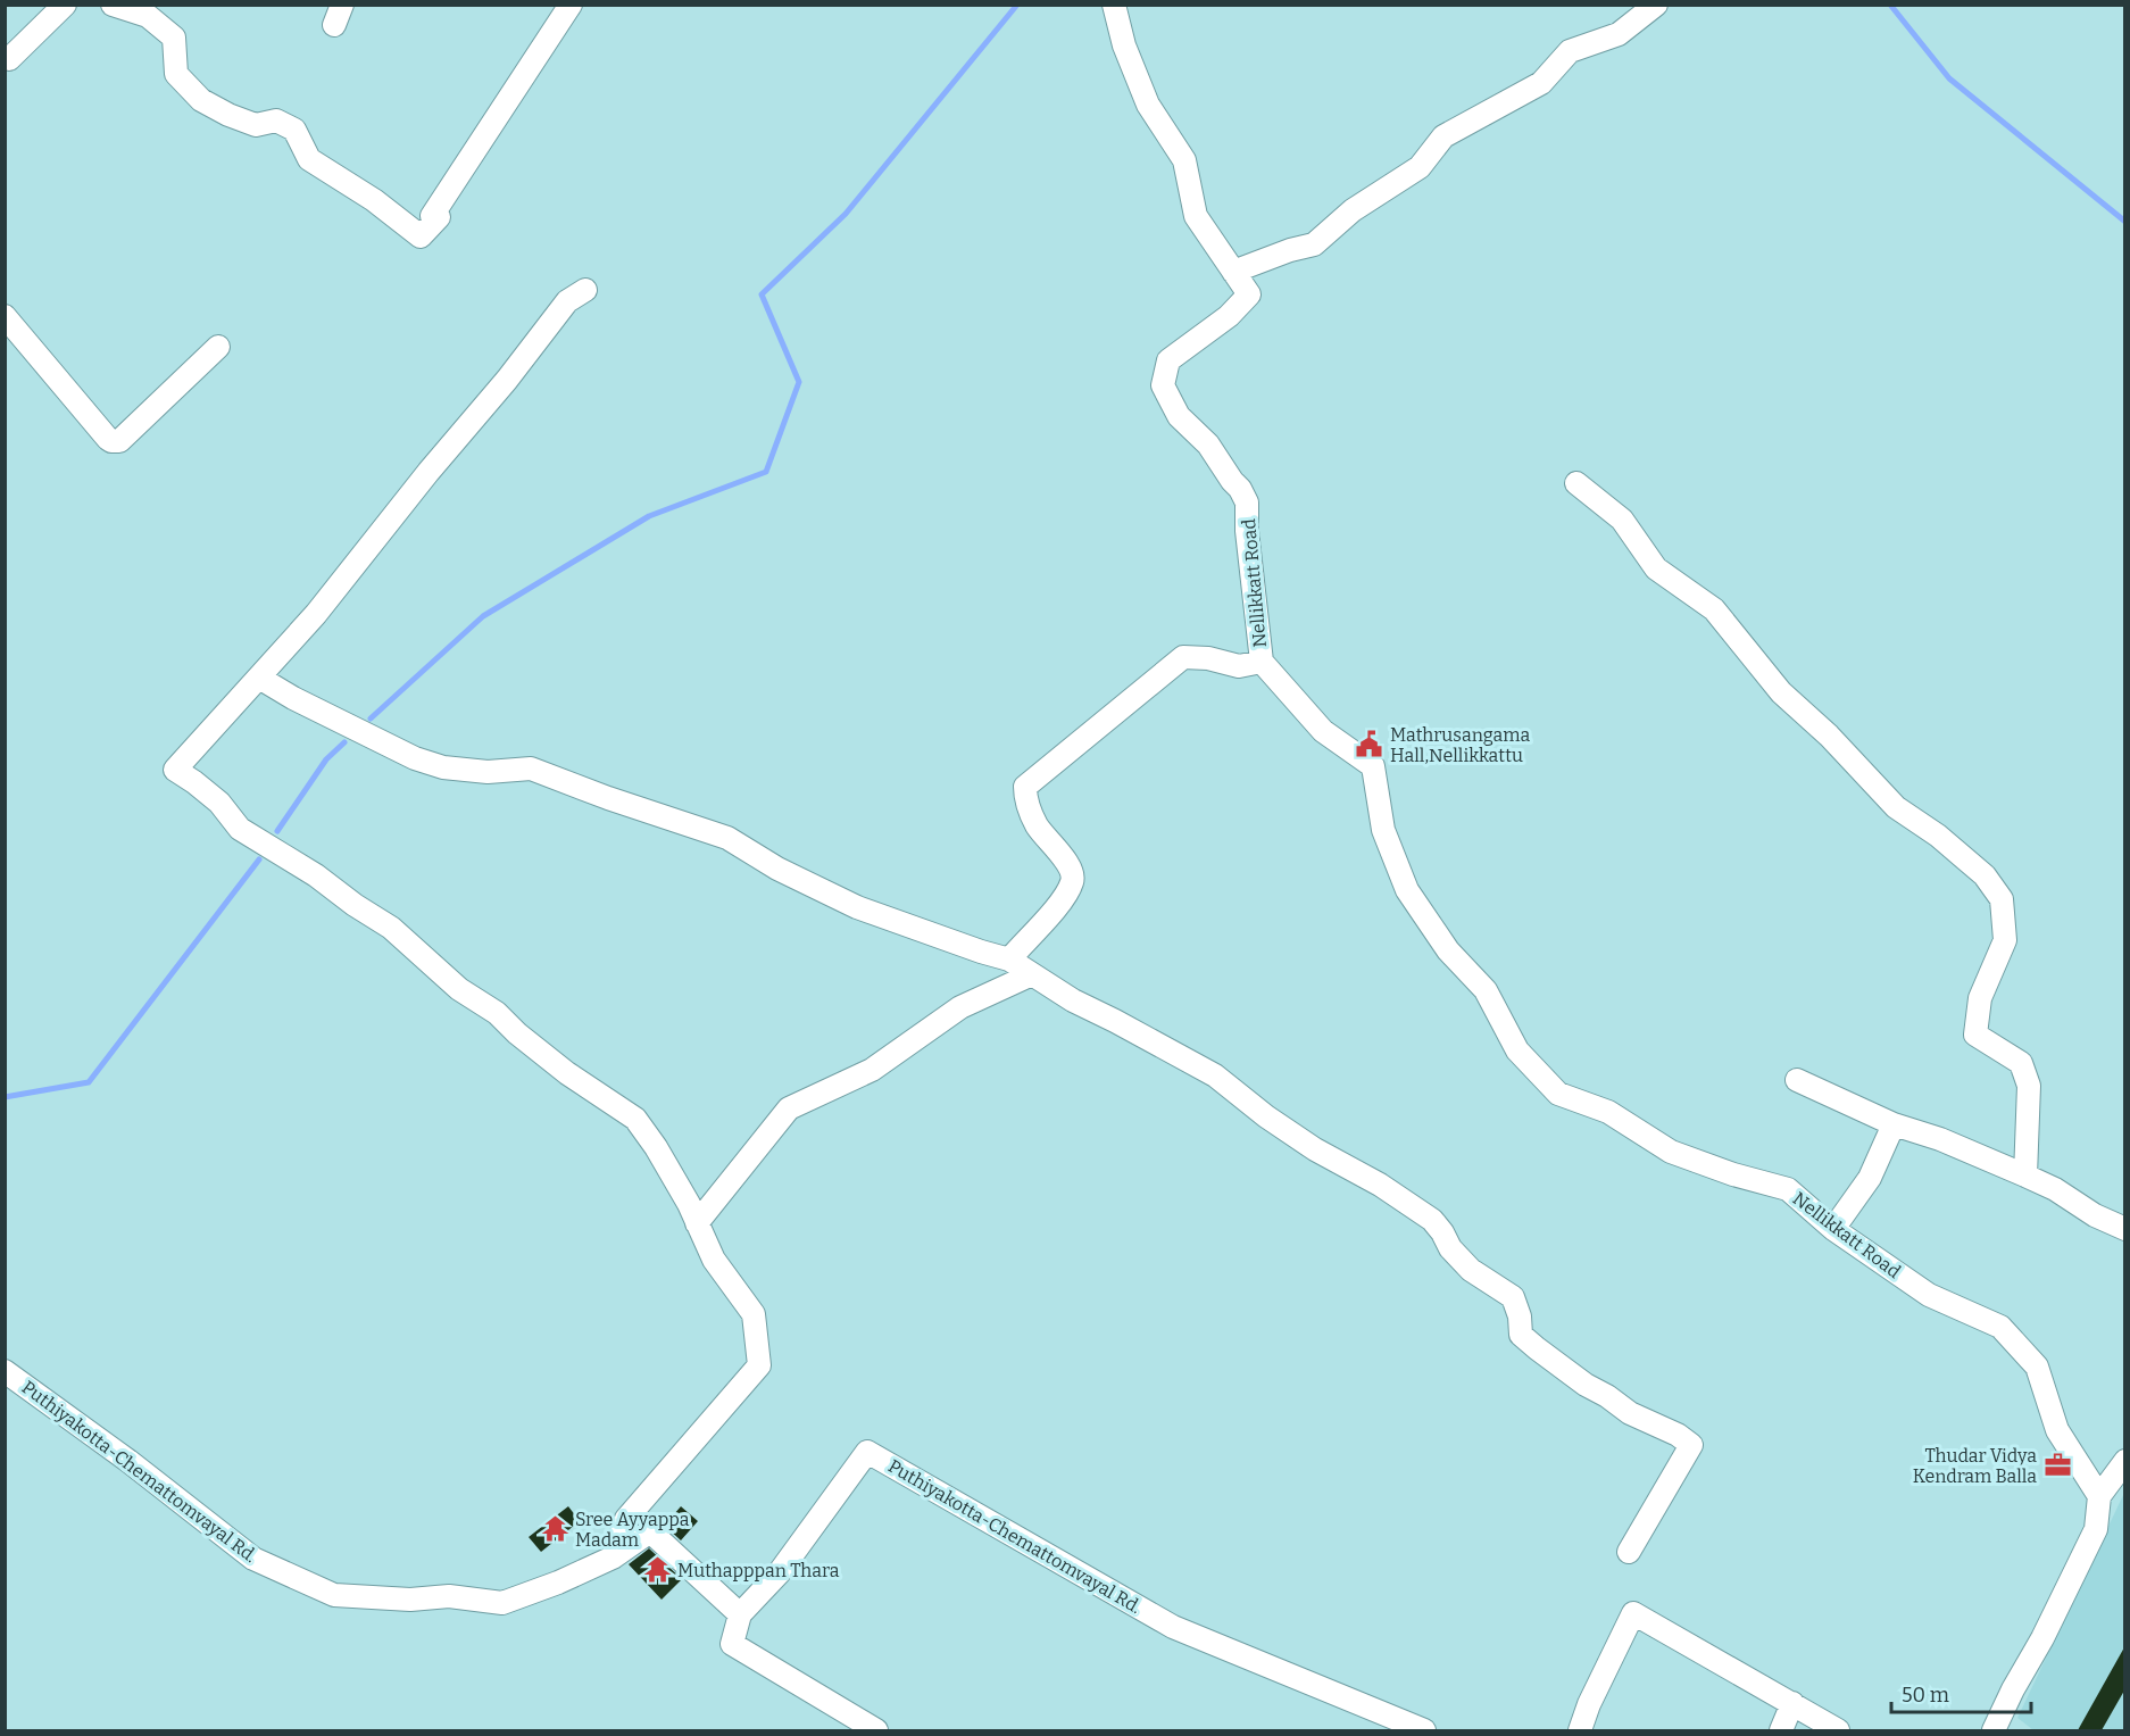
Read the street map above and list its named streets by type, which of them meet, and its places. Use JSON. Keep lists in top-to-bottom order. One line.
{"streets":{"street":["Nellikkatt Road","Puthiyakotta-Chemattomvayal Rd."]},"places":{"public building":["Mathrusangama Hall,Nellikkattu"],"office":["Thudar Vidya Kendram Balla"],"temple":["Sree Ayyappa Madam","Muthapppan Thara"]},"scale_bar":"50 m"}
